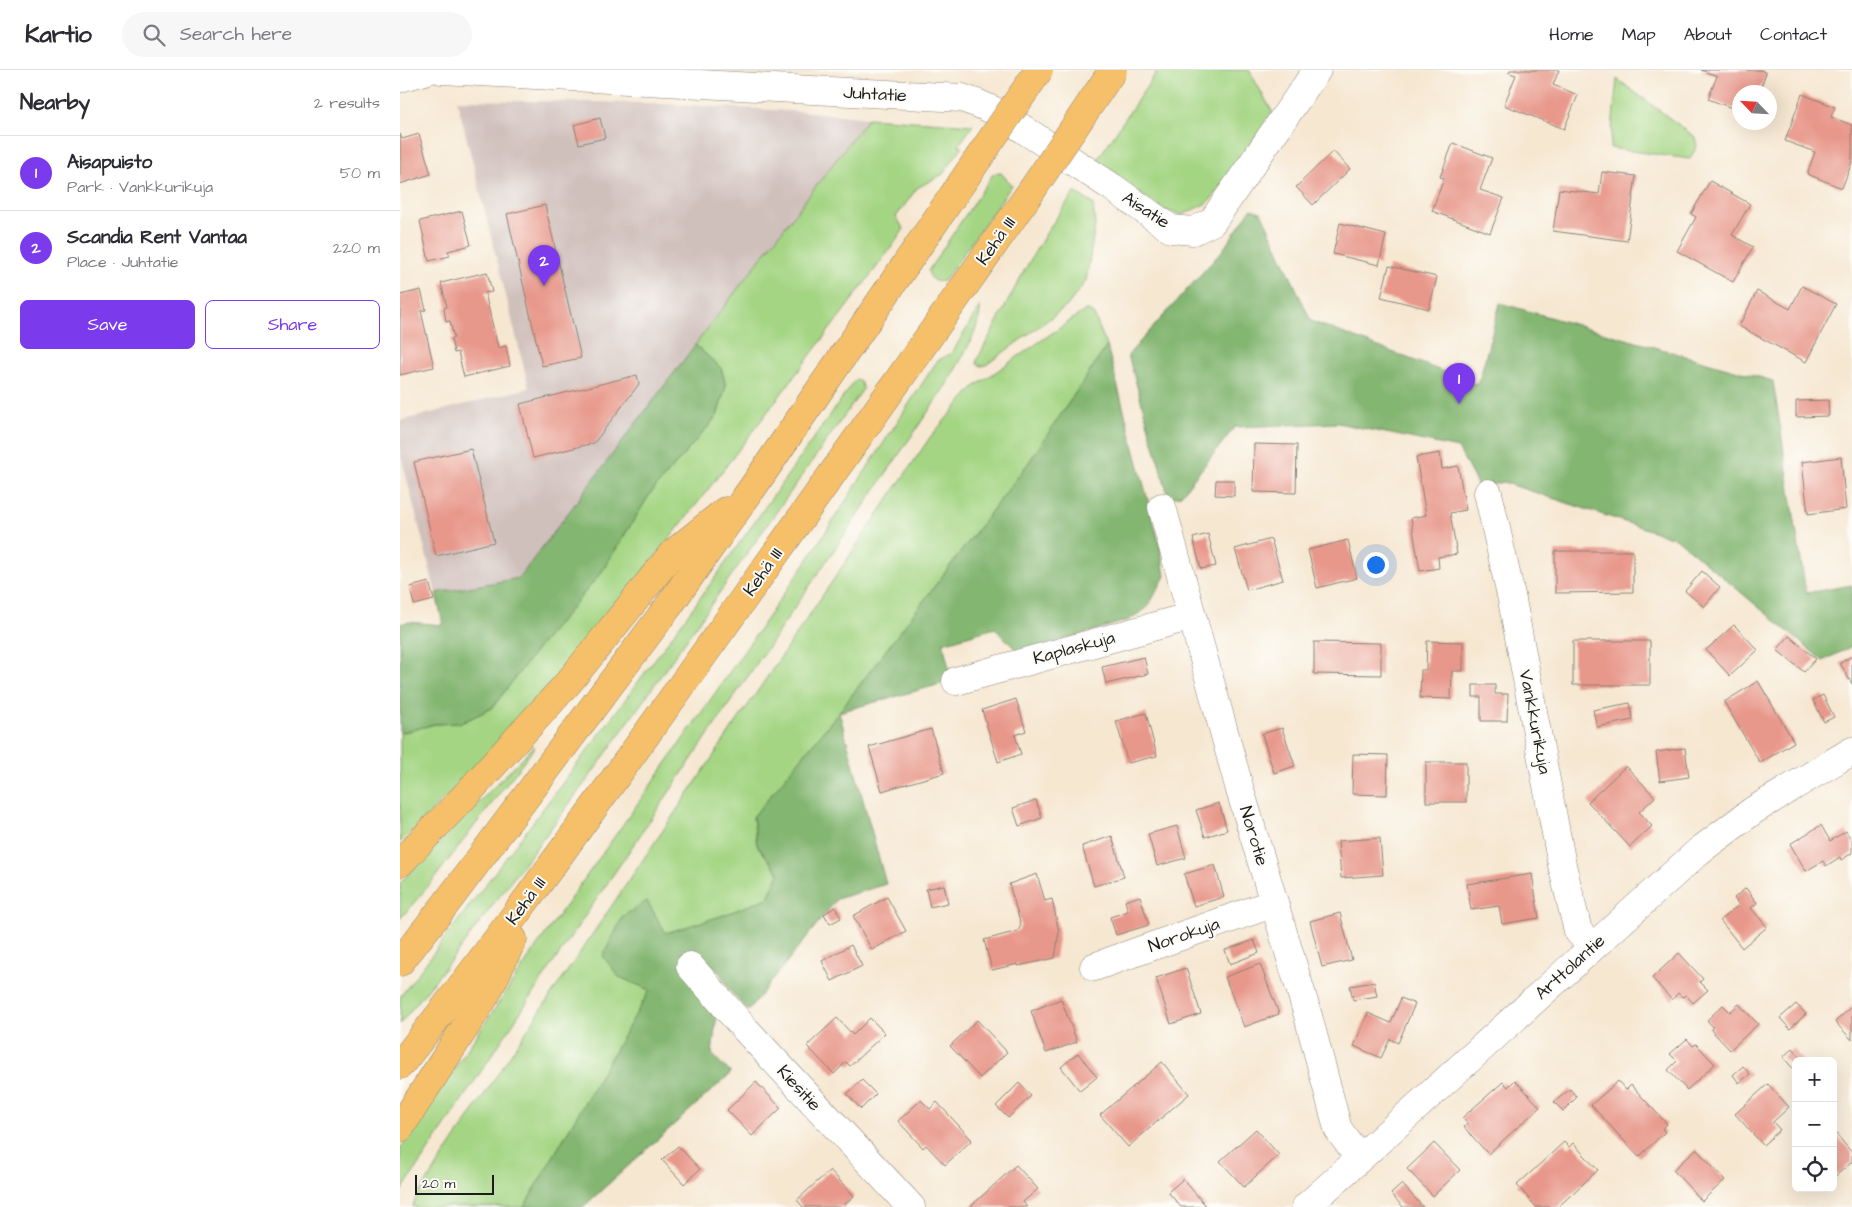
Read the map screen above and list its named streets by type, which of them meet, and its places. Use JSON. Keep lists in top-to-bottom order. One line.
{"streets":{"highway":["Kehä III"],"street":["Juhtatie","Aisatie","Kaplaskuja","Vankkurikuja","Norotie","Norokuja","Arttolantie","Kiesitie"]},"crossings":[["Juhtatie","Aisatie"],["Kaplaskuja","Norotie"],["Vankkurikuja","Arttolantie"],["Norotie","Norokuja"],["Norotie","Arttolantie"]],"scale_bar":"20 m","north":"top left","page":{"header":"Kartio","search":"Search here","nav":["Home","Map","About","Contact"],"heading":["Nearby","2 results"],"list":[{"mark":"1","name":"Aisapuisto","note":"Park · Vankkurikuja","value":"50 m"},{"mark":"2","name":"Scandia Rent Vantaa","note":"Place · Juhtatie","value":"220 m"}],"pins":["2","1"],"buttons":["Save","Share"],"map_buttons":["+","−"],"scale":"20 m"}}
